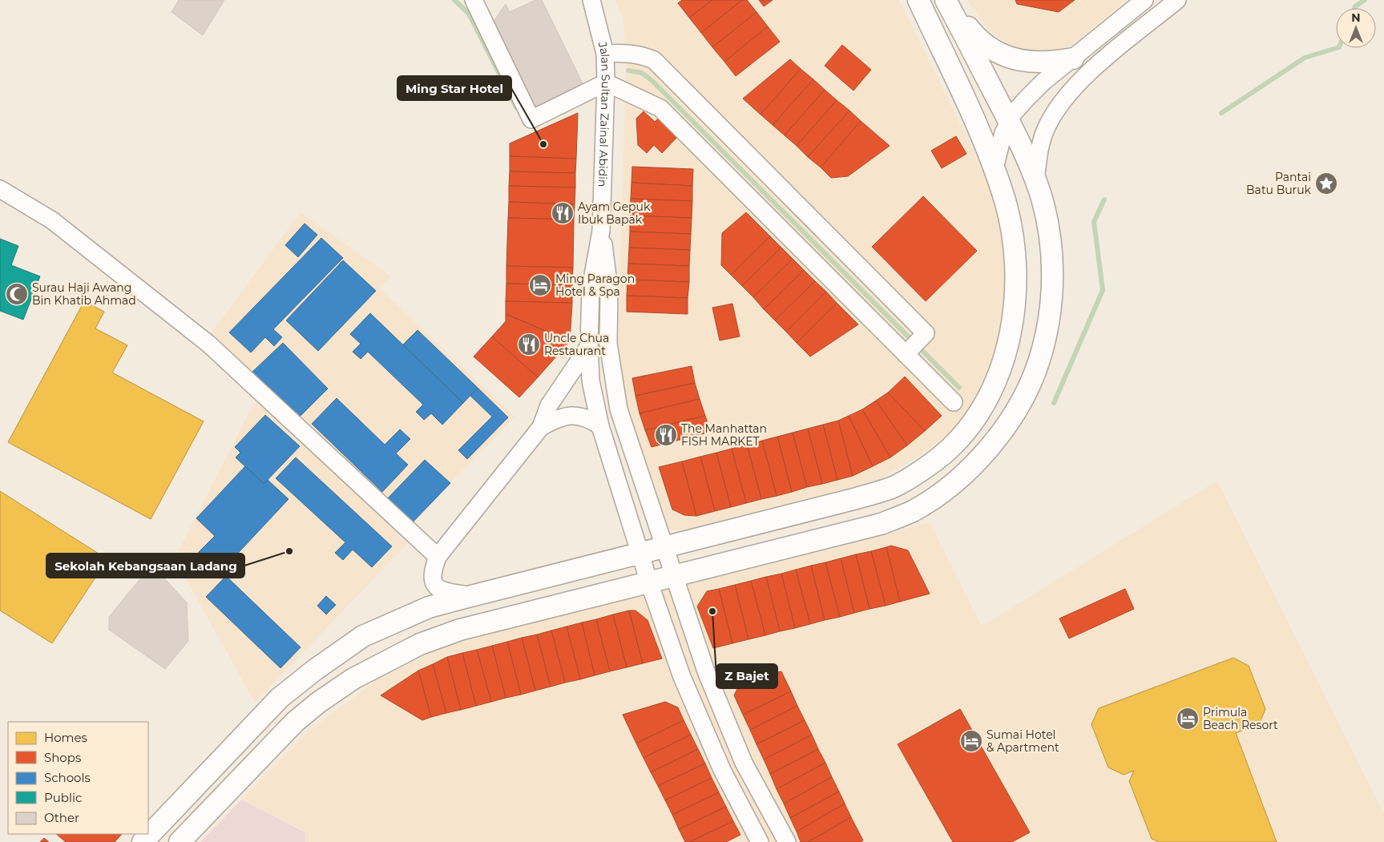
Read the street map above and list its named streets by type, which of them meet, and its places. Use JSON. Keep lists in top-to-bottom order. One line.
{"streets":{"street":["Jalan Sultan Zainal Abidin"]},"places":{"other":["Ming Star Hotel","Sekolah Kebangsaan Ladang","Z Bajet"],"place":["Pantai Batu Buruk"],"restaurant":["Ayam Gepuk Ibuk Bapak","Uncle Chua Restaurant","The Manhattan FISH MARKET"],"hotel":["Ming Paragon Hotel & Spa","Primula Beach Resort","Sumai Hotel & Apartment"],"mosque":["Surau Haji Awang Bin Khatib Ahmad"]},"legend":["Homes","Shops","Schools","Public","Other"],"north":"top"}
